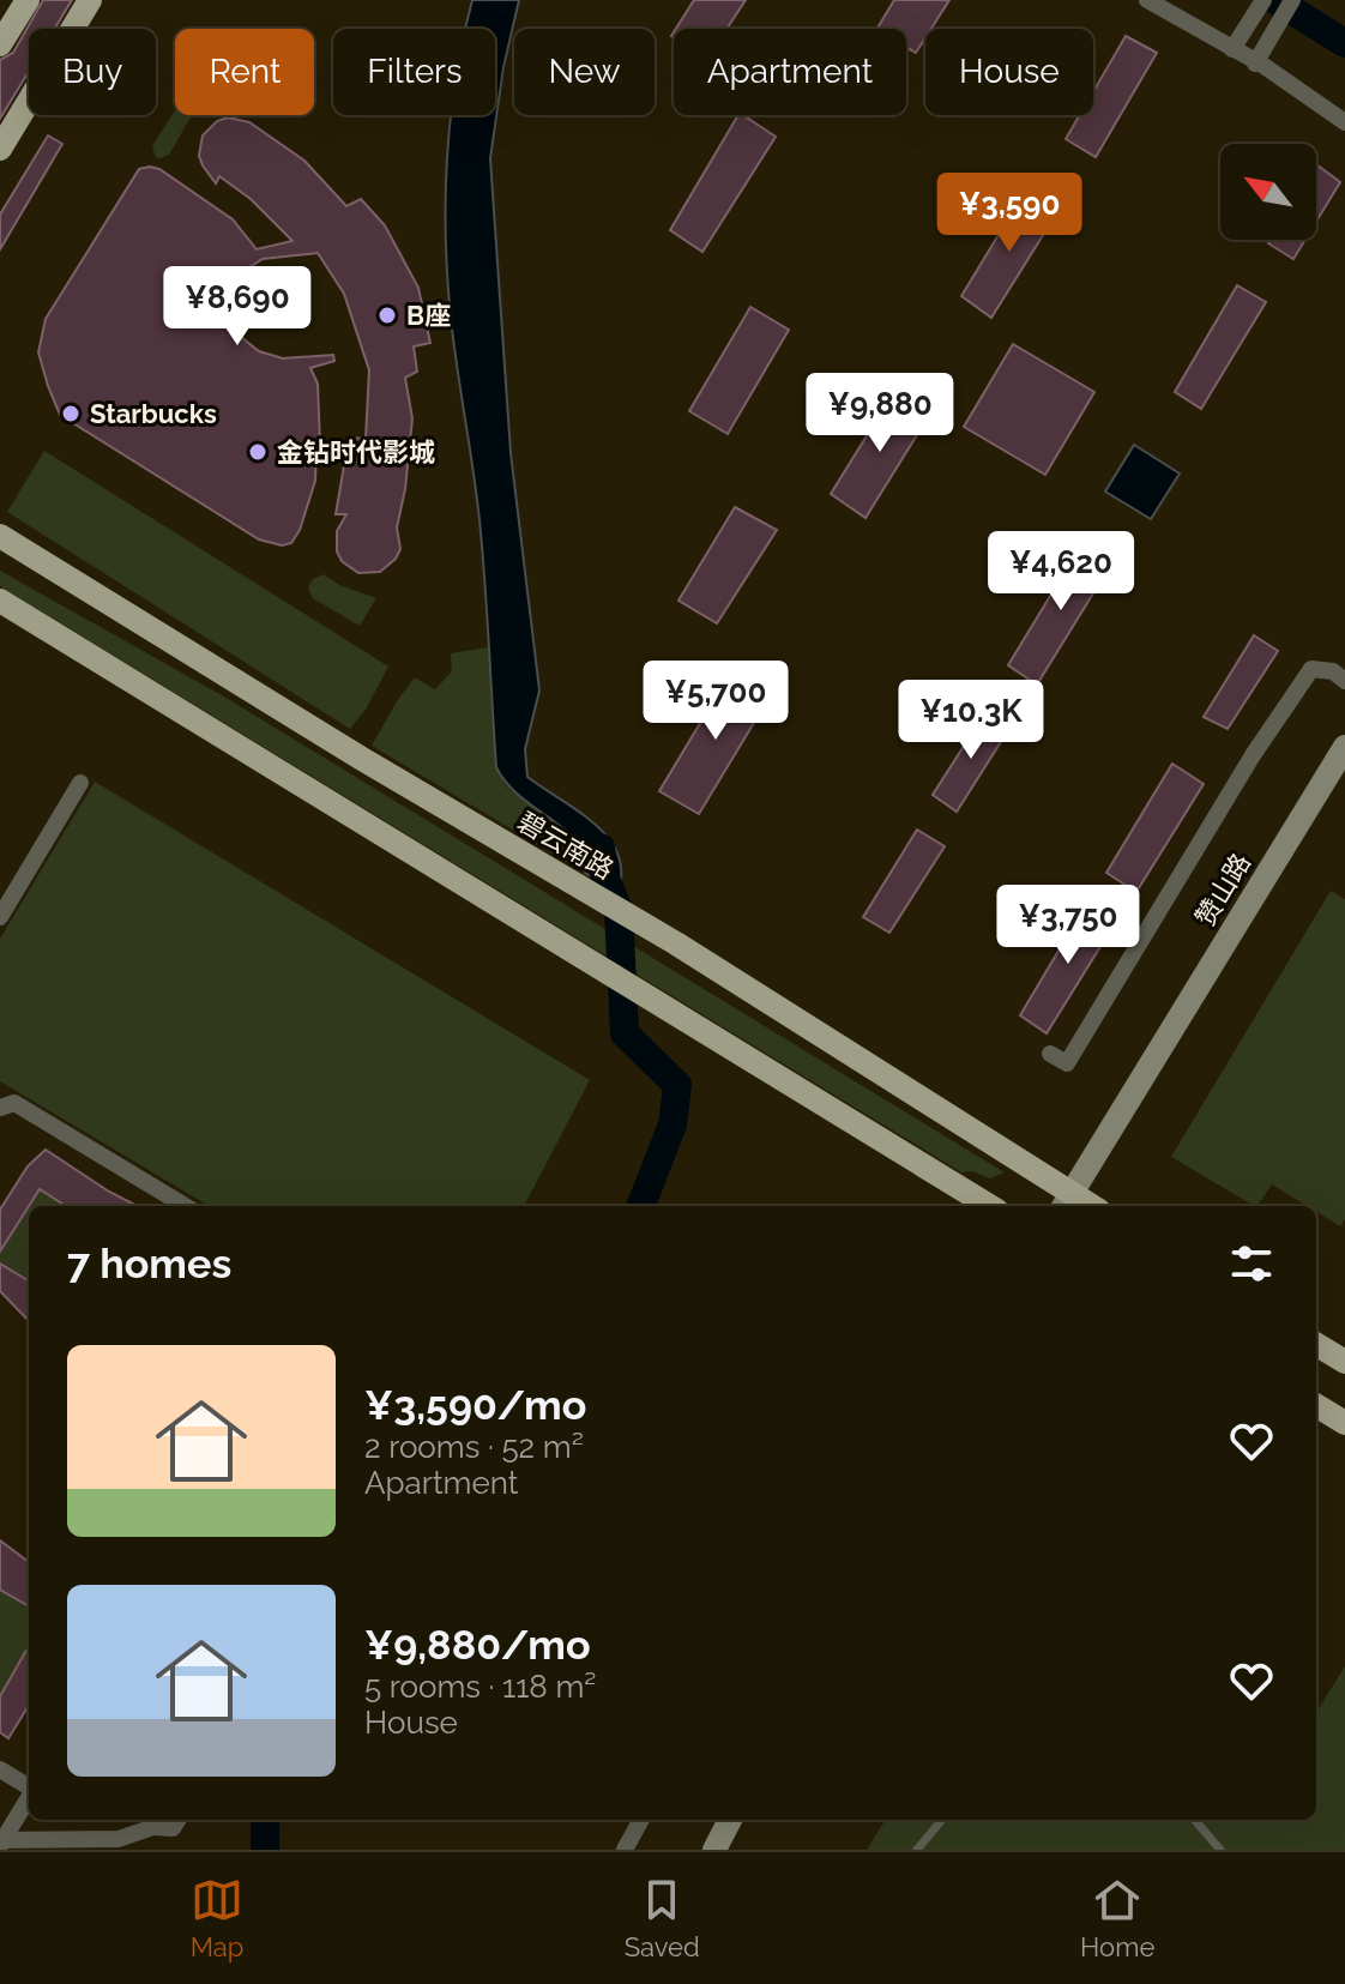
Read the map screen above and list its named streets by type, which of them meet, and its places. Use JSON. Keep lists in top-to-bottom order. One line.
{"streets":{"main road":["碧云南路"],"street":["赞山路"]},"crossings":[["碧云南路","赞山路"]],"places":["B座","Starbucks","金钻时代影城"],"north":"top left","page":{"chip":["Buy","Rent","Filters","New","Apartment","House"],"price":["¥3,590","¥8,690","¥9,880","¥4,620","¥5,700","¥10.3K","¥3,750"],"heading":"7 homes","list":[{"name":"¥3,590/mo","note":"2 rooms · 52 m² · Apartment"},{"name":"¥9,880/mo","note":"5 rooms · 118 m² · House"}],"tabs":["Map","Saved","Home"]}}
